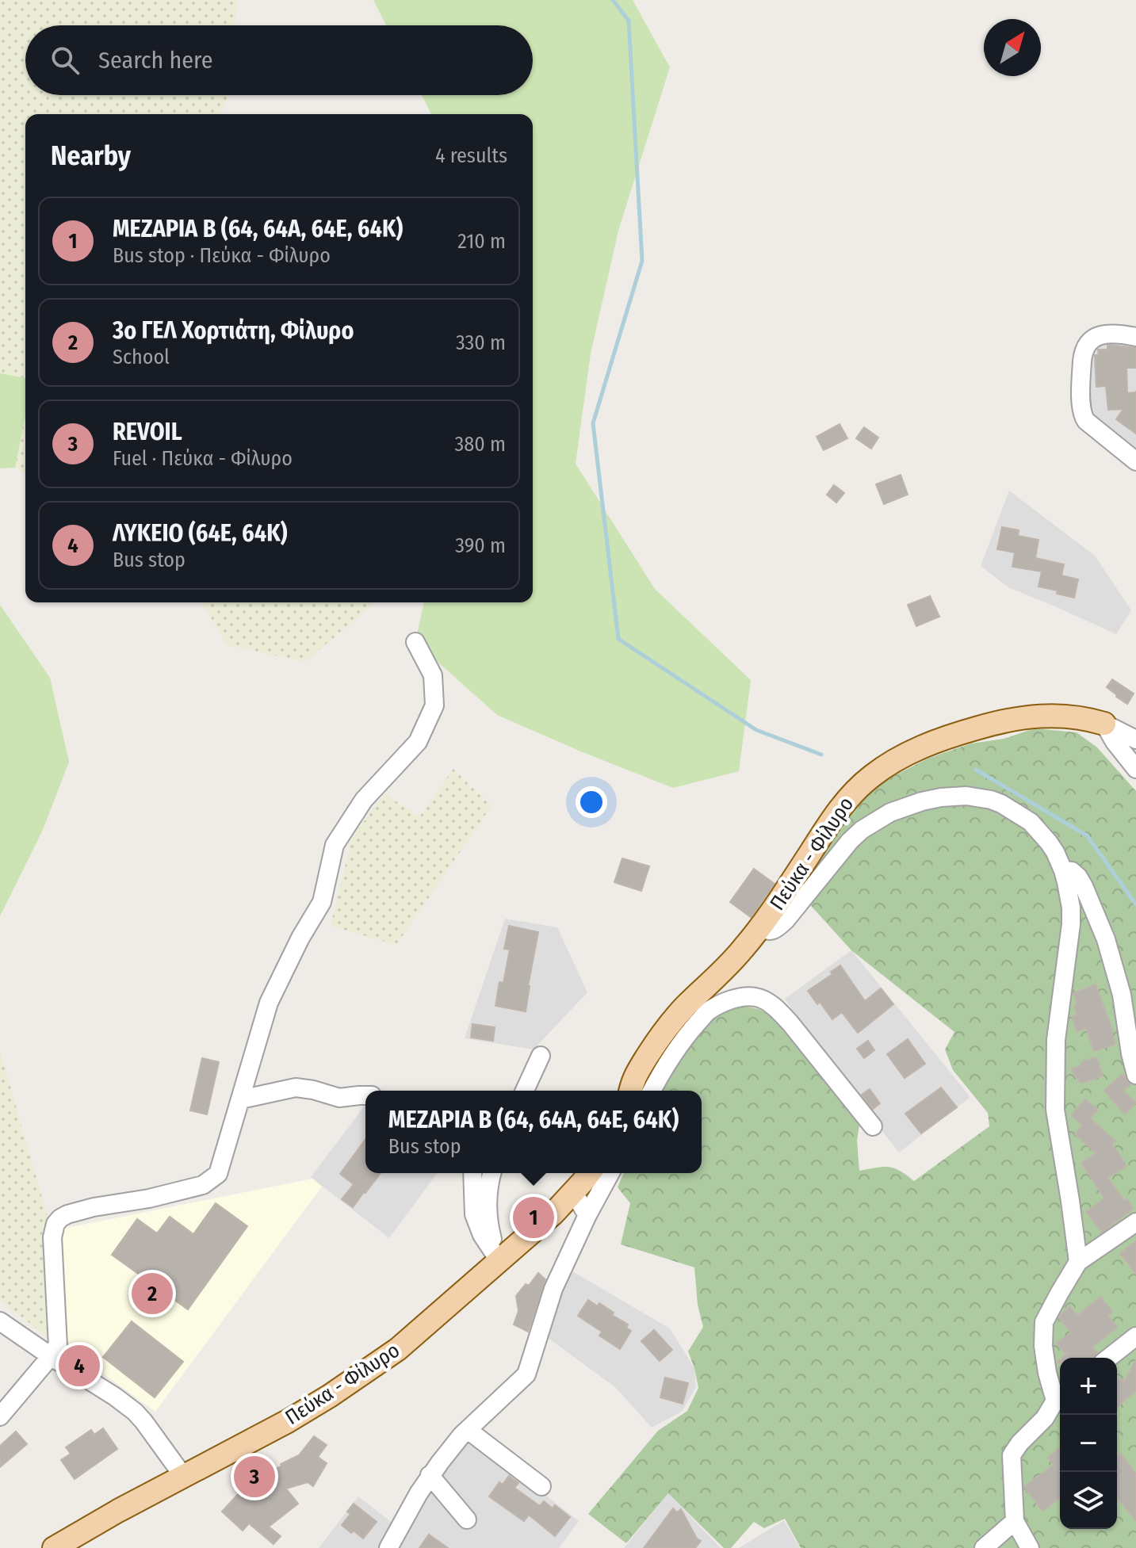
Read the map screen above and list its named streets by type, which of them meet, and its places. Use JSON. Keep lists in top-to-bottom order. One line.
{"streets":{"main road":["Πεύκα - Φίλυρο"]},"north":"top right","page":{"search":"Search here","heading":["Nearby","4 results"],"list":[{"mark":"1","name":"ΜΕΖΑΡΙΑ B (64, 64Α, 64Ε, 64Κ)","note":"Bus stop · Πεύκα - Φίλυρο","value":"210 m"},{"mark":"2","name":"3ο ΓΕΛ Χορτιάτη, Φίλυρο","note":"School","value":"330 m"},{"mark":"3","name":"REVOIL","note":"Fuel · Πεύκα - Φίλυρο","value":"380 m"},{"mark":"4","name":"ΛΥΚΕΙΟ (64Ε, 64Κ)","note":"Bus stop","value":"390 m"}],"popup":["ΜΕΖΑΡΙΑ B (64, 64Α, 64Ε, 64Κ)","Bus stop"],"pins":["1","2","4","3"],"map_buttons":["+","−"]}}
